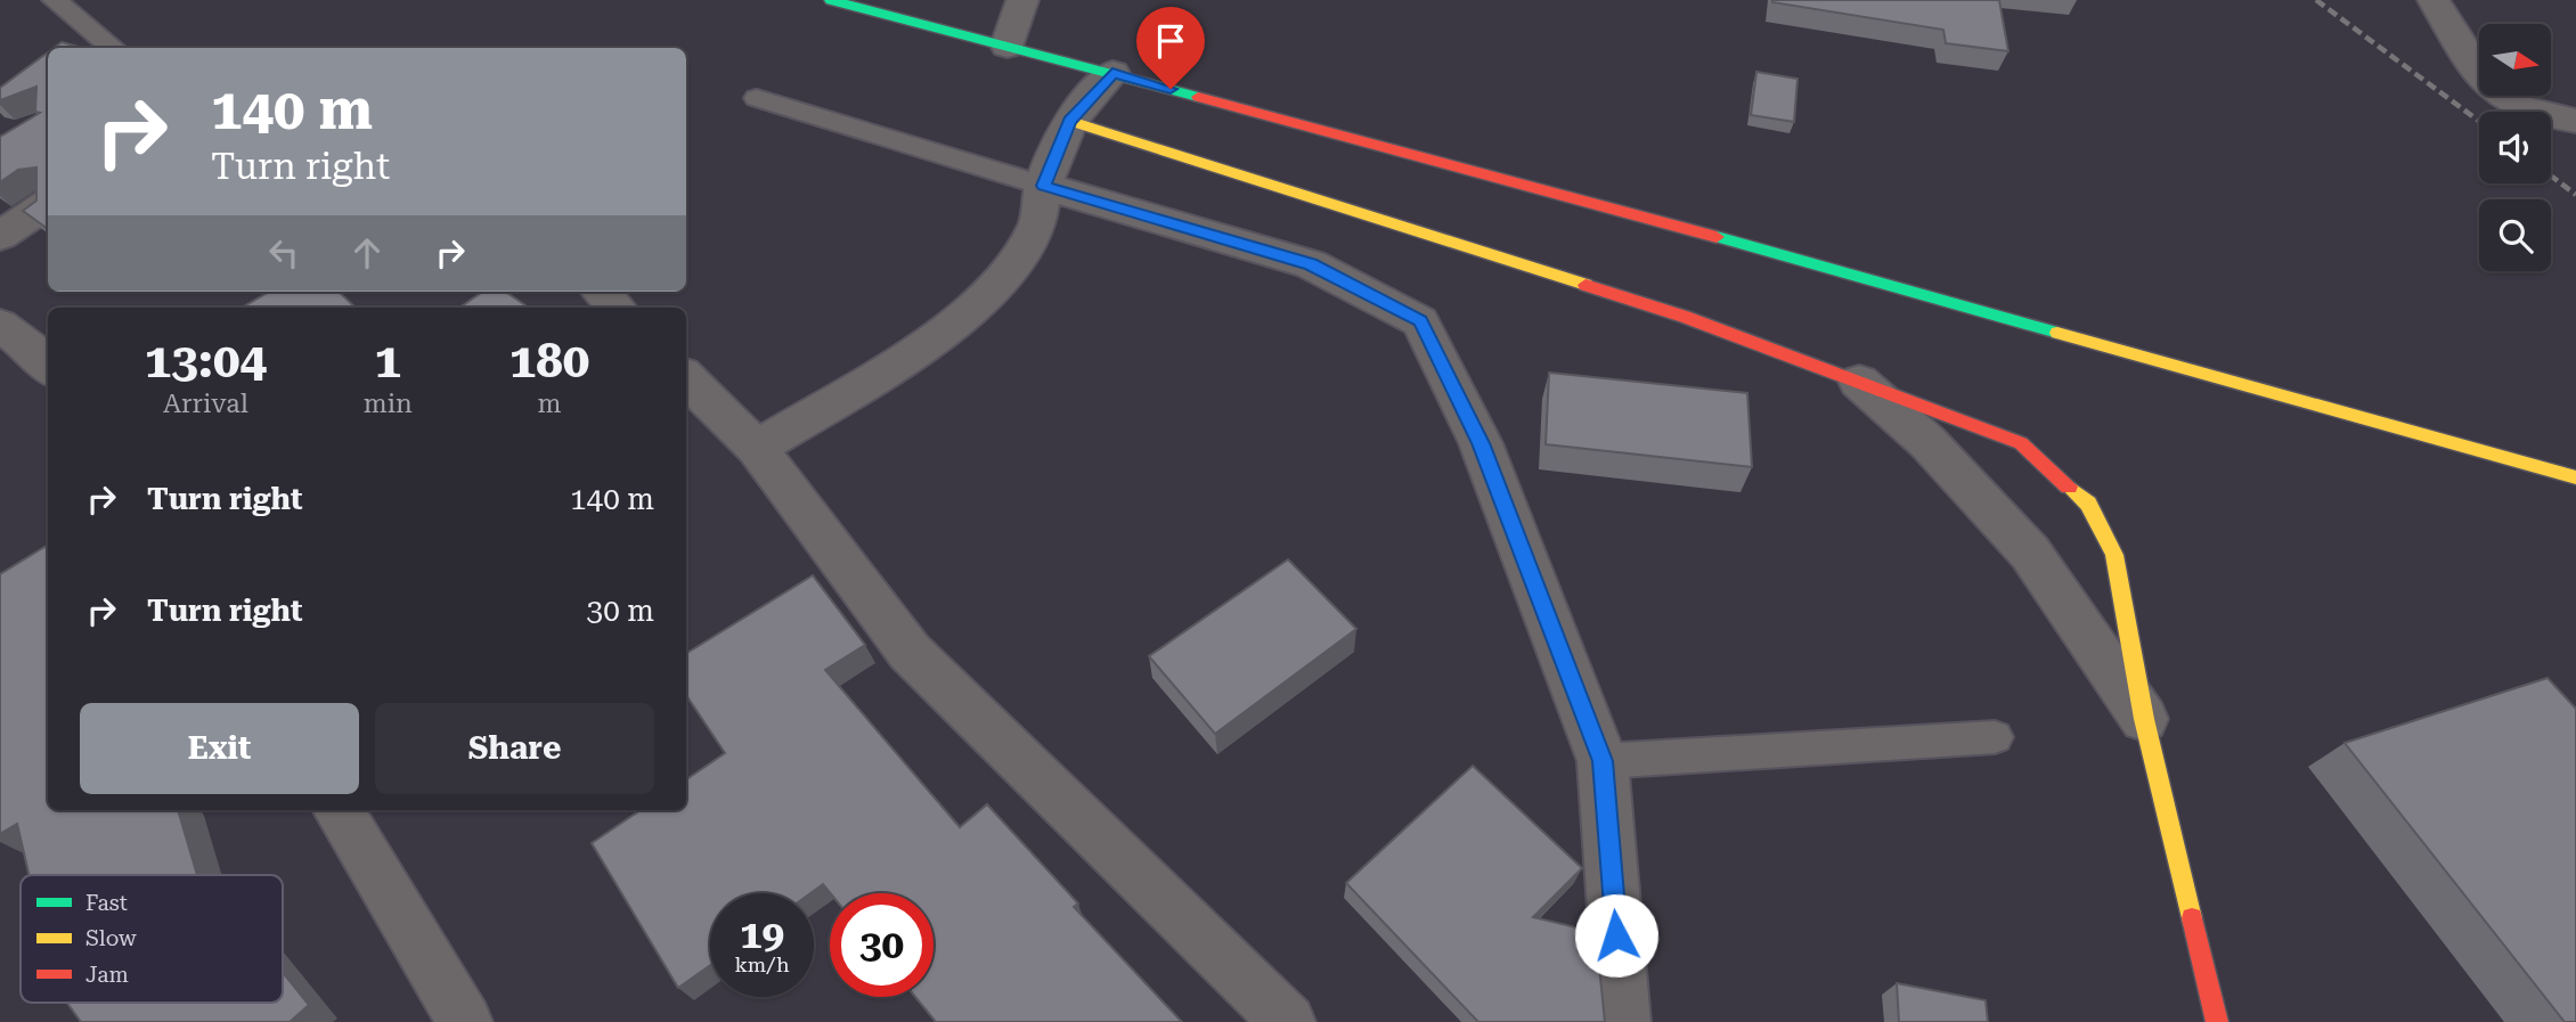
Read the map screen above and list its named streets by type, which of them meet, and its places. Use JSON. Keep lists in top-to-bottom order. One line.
{"legend":["Fast","Slow","Jam"],"north":"right","page":{"turn":["140 m","Turn right"],"eta":["13:04","Arrival","1","min","180","m"],"list":[{"name":"Turn right","value":"140 m"},{"name":"Turn right","value":"30 m"}],"buttons":["Exit","Share"],"speed":"19 km/h","limit":"30"}}
